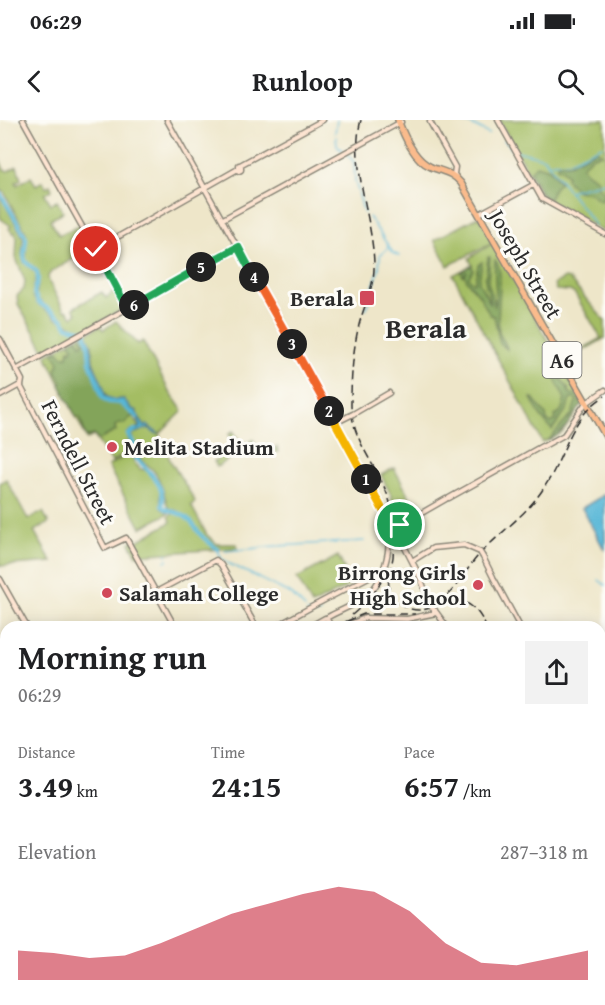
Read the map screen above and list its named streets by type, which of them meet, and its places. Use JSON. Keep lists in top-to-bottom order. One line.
{"streets":{"highway":["Joseph Street","A6"],"main road":["Ferndell Street"]},"districts":["Berala"],"places":{"transit":["Berala"],"other":["Melita Stadium","Birrong Girls High School","Salamah College"]},"page":{"status":"06:29","header":"Runloop","pins":["5","4","6","3","2","1"],"heading":["Morning run","06:29"],"stats":[["Distance","3.49 km"],["Time","24:15"],["Pace","6:57 /km"]],"chart":["Elevation","287–318 m"]}}
